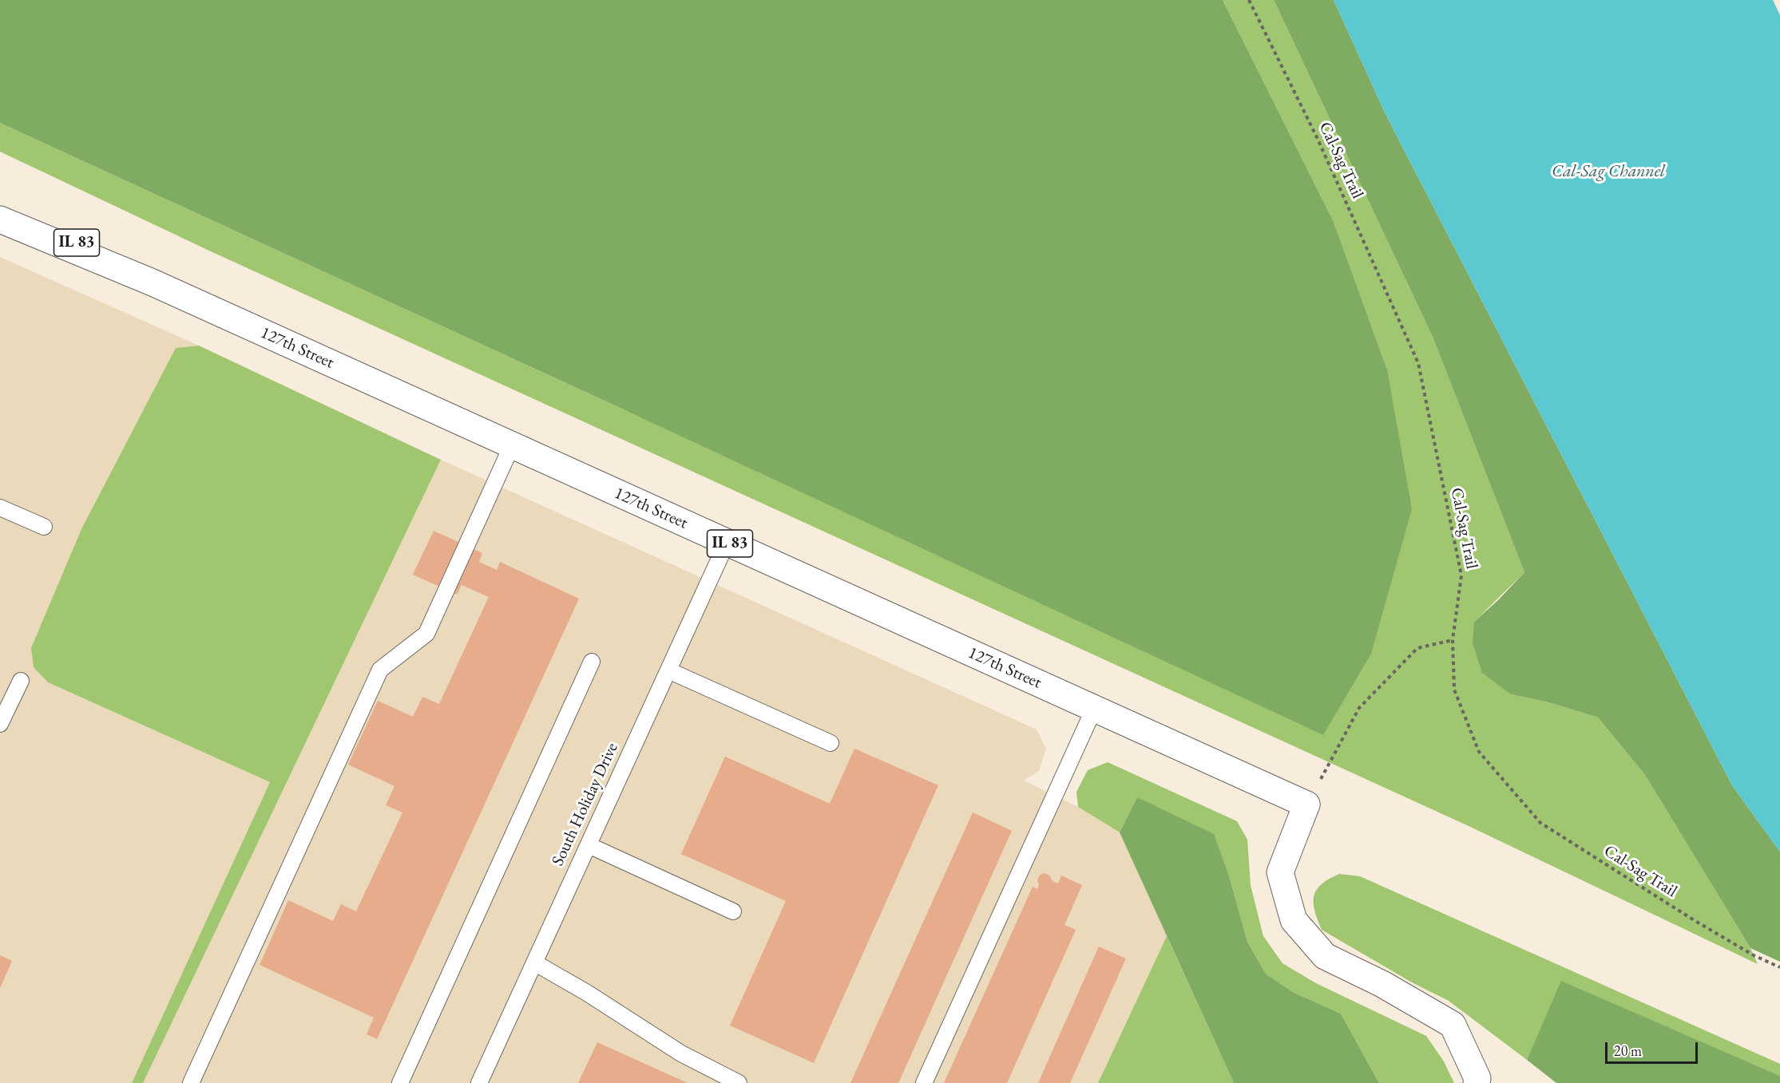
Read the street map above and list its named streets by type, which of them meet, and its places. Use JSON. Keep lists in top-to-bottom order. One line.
{"streets":{"main road":["IL 83","127th Street"],"lane":["South Holiday Drive"],"path":["Cal-Sag Trail"]},"crossings":[["IL 83","127th Street"],["127th Street","South Holiday Drive"]],"water":["Cal-Sag Channel"],"scale_bar":"20 m"}
